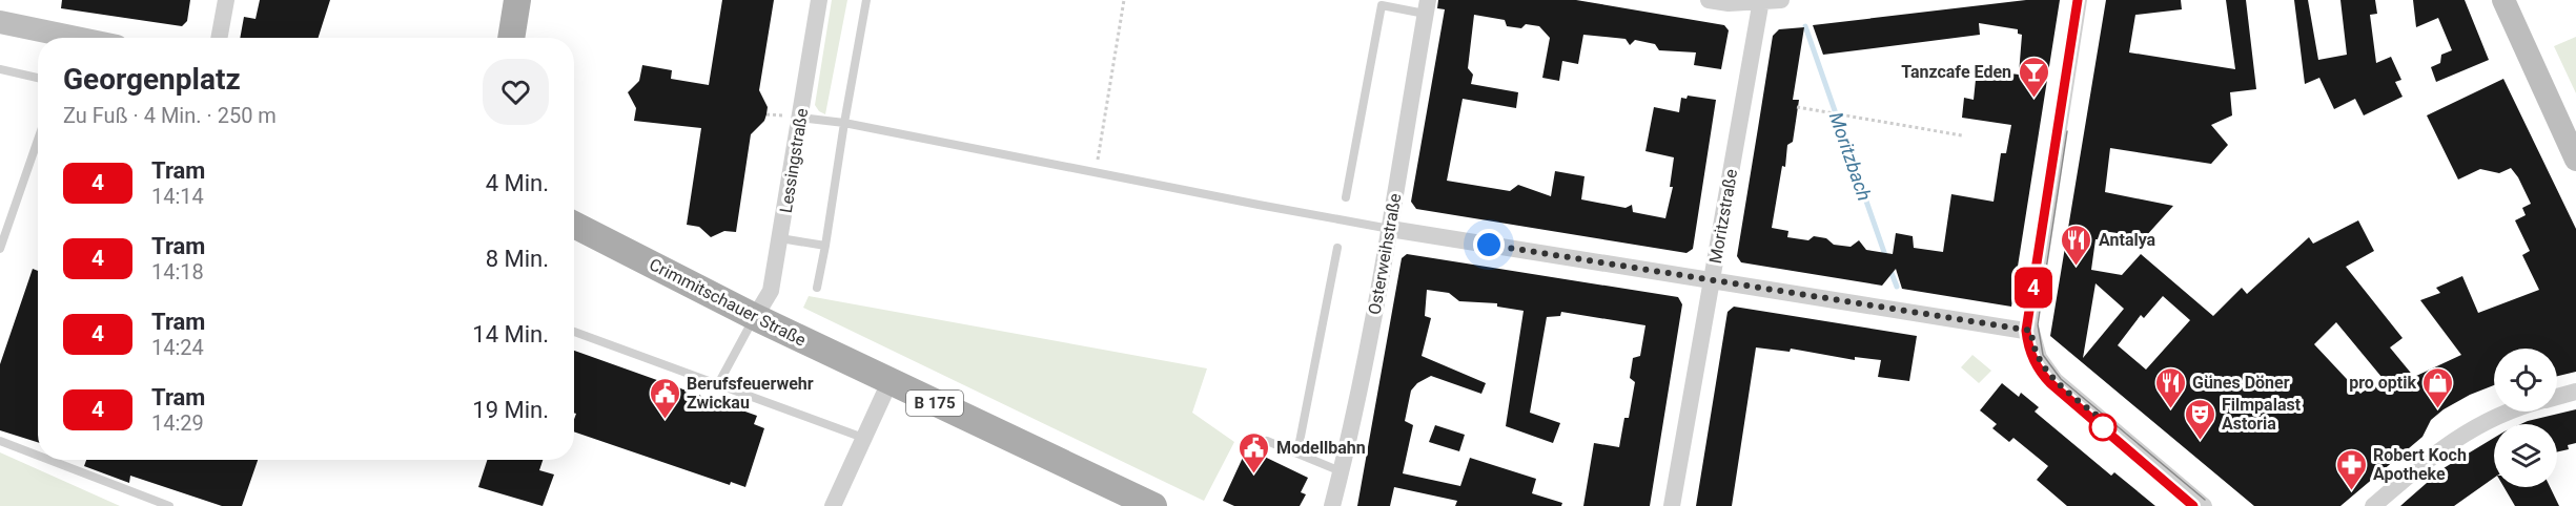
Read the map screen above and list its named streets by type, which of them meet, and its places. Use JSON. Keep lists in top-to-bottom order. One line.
{"streets":{"main road":["Crimmitschauer Straße","B 175"],"street":["Lessingstraße","Moritzstraße","Osterweihstraße"]},"crossings":[["Lessingstraße","Crimmitschauer Straße"]],"water":["Moritzbach"],"places":{"bar":["Tanzcafe Eden"],"restaurant":["Antalya","Günes Döner"],"shop":["pro optik"],"public building":["Berufsfeuerwehr Zwickau","Modellbahn"],"theatre":["Filmpalast Astoria"],"pharmacy":["Robert Koch Apotheke"]},"lines":["tram line 4"],"page":{"on_map":"4","heading":["Georgenplatz","Zu Fuß · 4 Min. · 250 m"],"list":[{"mark":"4","name":"Tram","note":"14:14","value":"4 Min."},{"mark":"4","name":"Tram","note":"14:18","value":"8 Min."},{"mark":"4","name":"Tram","note":"14:24","value":"14 Min."},{"mark":"4","name":"Tram","note":"14:29","value":"19 Min."}]}}
